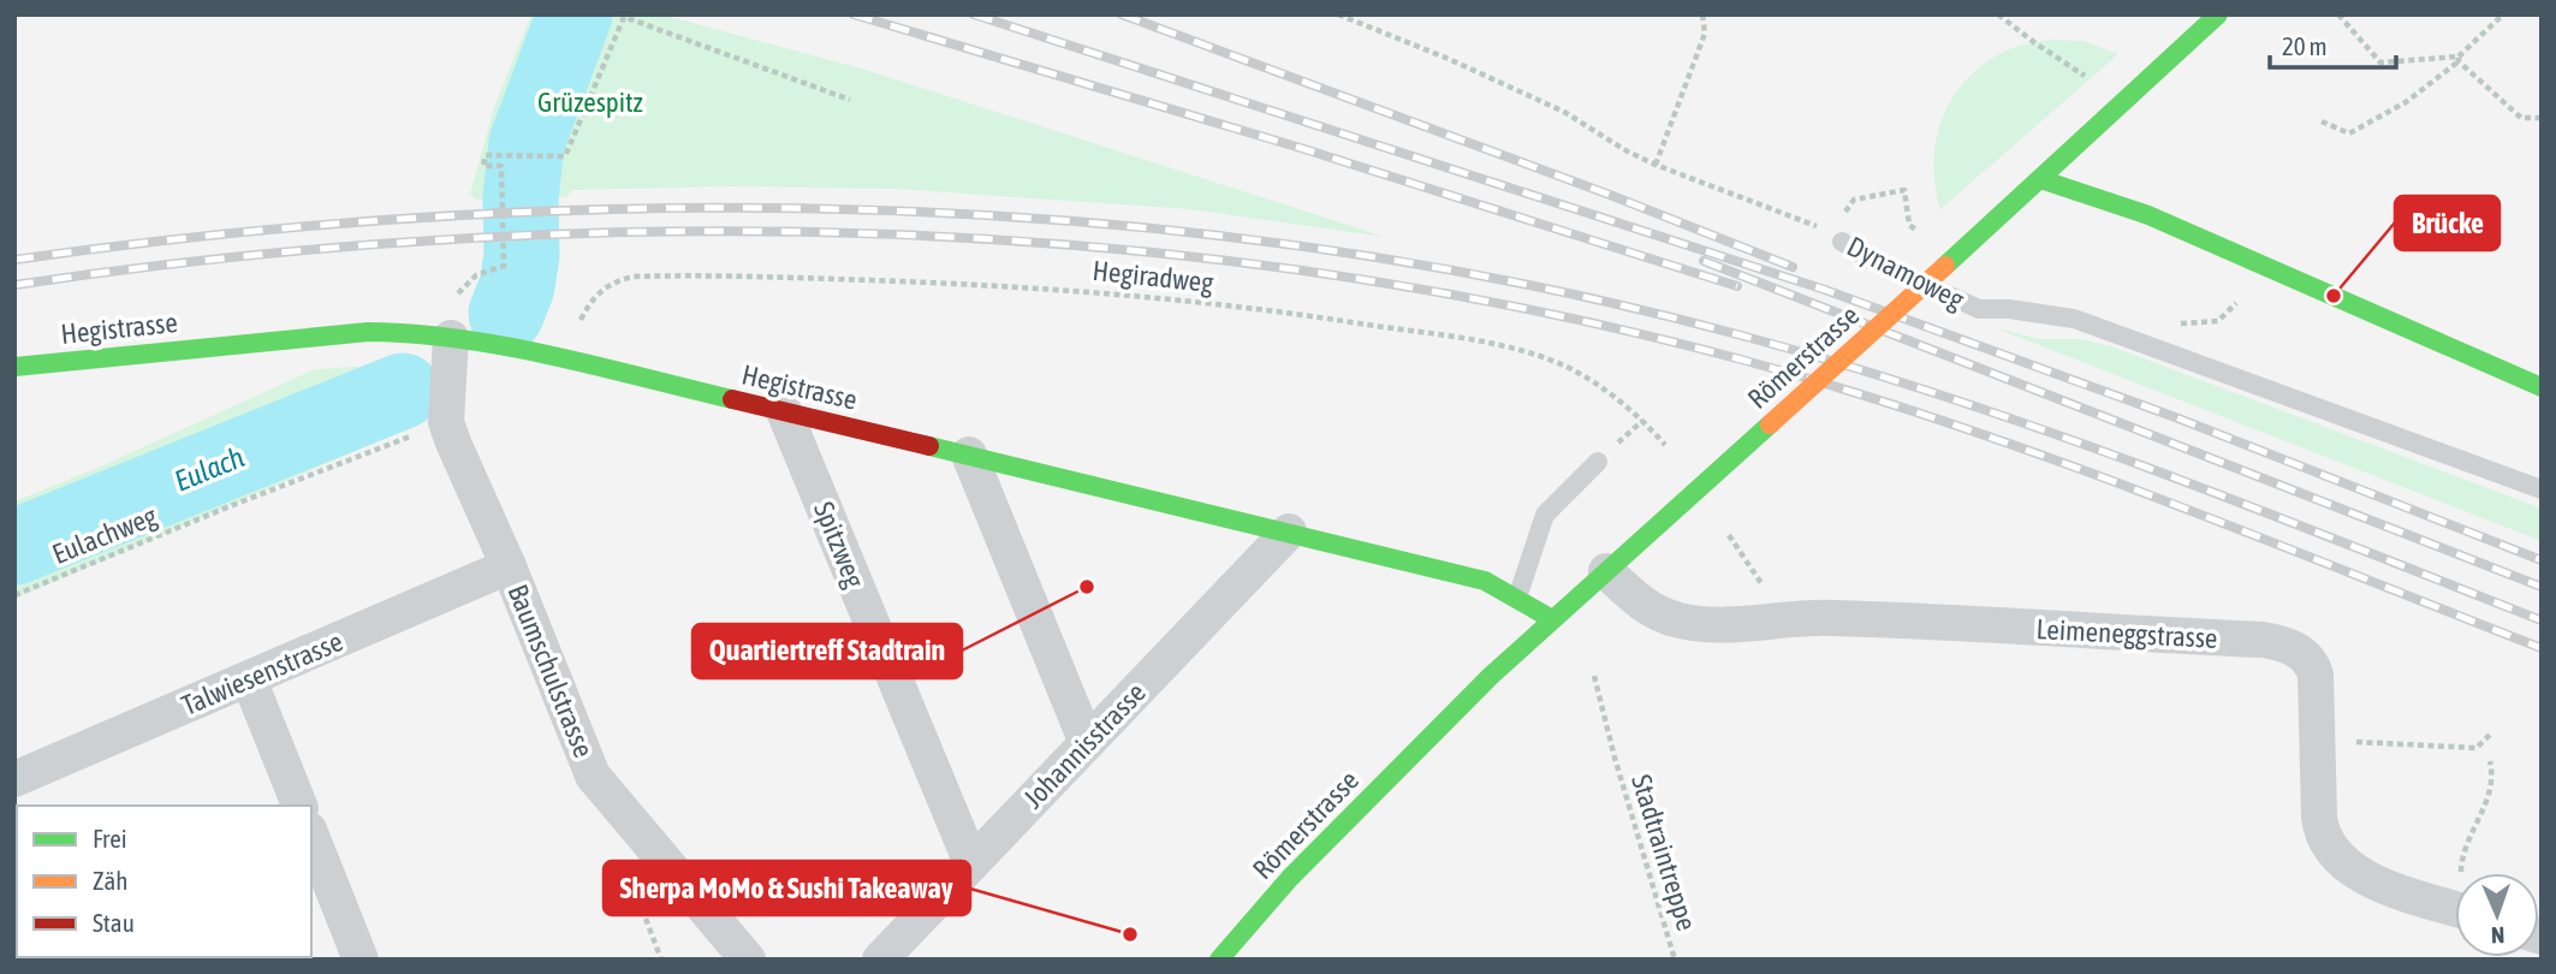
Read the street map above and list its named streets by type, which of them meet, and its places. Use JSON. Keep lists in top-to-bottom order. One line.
{"streets":{"main road":["Hegistrasse","Römerstrasse"],"street":["Spitzweg","Leimeneggstrasse","Baumschulstrasse","Talwiesenstrasse","Johannisstrasse"],"lane":["Dynamoweg"],"path":["Hegiradweg","Eulachweg","Stadtraintreppe"]},"crossings":[["Hegistrasse","Römerstrasse"],["Hegistrasse","Spitzweg"],["Hegistrasse","Baumschulstrasse"],["Hegistrasse","Johannisstrasse"],["Römerstrasse","Leimeneggstrasse"],["Eulachweg","Baumschulstrasse"],["Spitzweg","Johannisstrasse"],["Baumschulstrasse","Talwiesenstrasse"]],"water":["Eulach"],"parks":["Grüzespitz"],"places":["Brücke","Quartiertreff Stadtrain","Sherpa MoMo & Sushi Takeaway"],"legend":["Frei","Zäh","Stau"],"scale_bar":"20 m","north":"bottom"}
